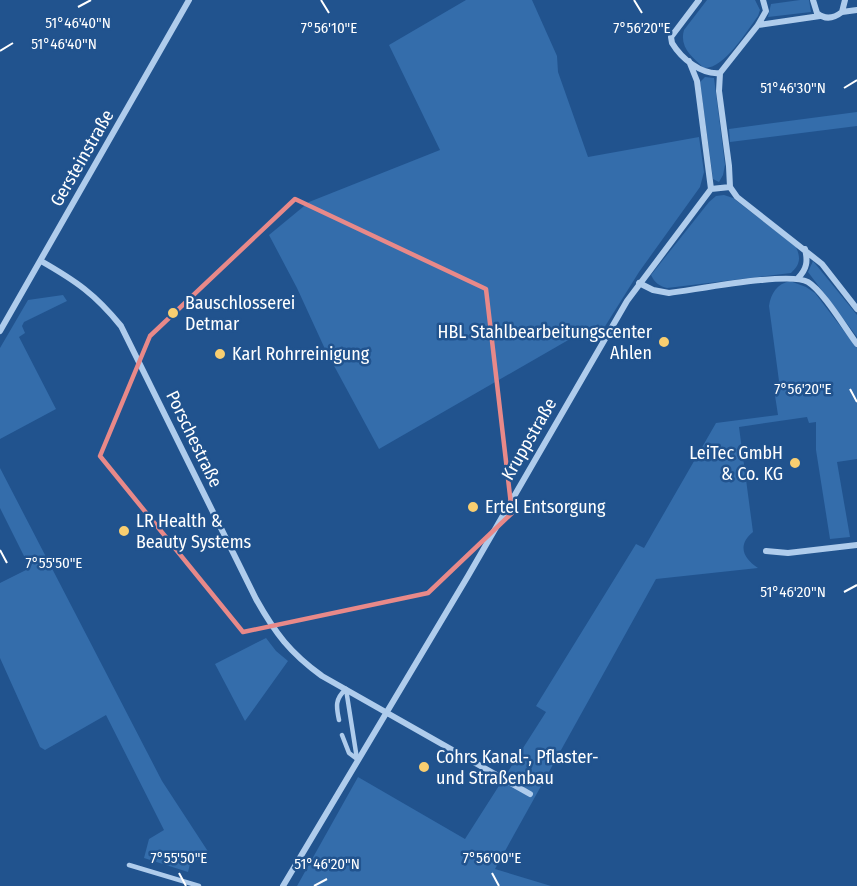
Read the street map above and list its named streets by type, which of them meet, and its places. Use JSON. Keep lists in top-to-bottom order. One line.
{"streets":{"street":["Gersteinstraße","Porschestraße","Kruppstraße"]},"crossings":[["Gersteinstraße","Porschestraße"],["Porschestraße","Kruppstraße"]],"places":["Bauschlosserei Detmar","HBL Stahlbearbeitungscenter Ahlen","Karl Rohrreinigung","LeiTec GmbH & Co. KG","Ertel Entsorgung","LR Health & Beauty Systems","Cohrs Kanal-, Pflaster- und Straßenbau"],"coordinates":["51°46'40\"N","7°56'10\"E","7°56'20\"E","51°46'30\"N","7°55'50\"E","51°46'20\"N","7°56'00\"E"]}
